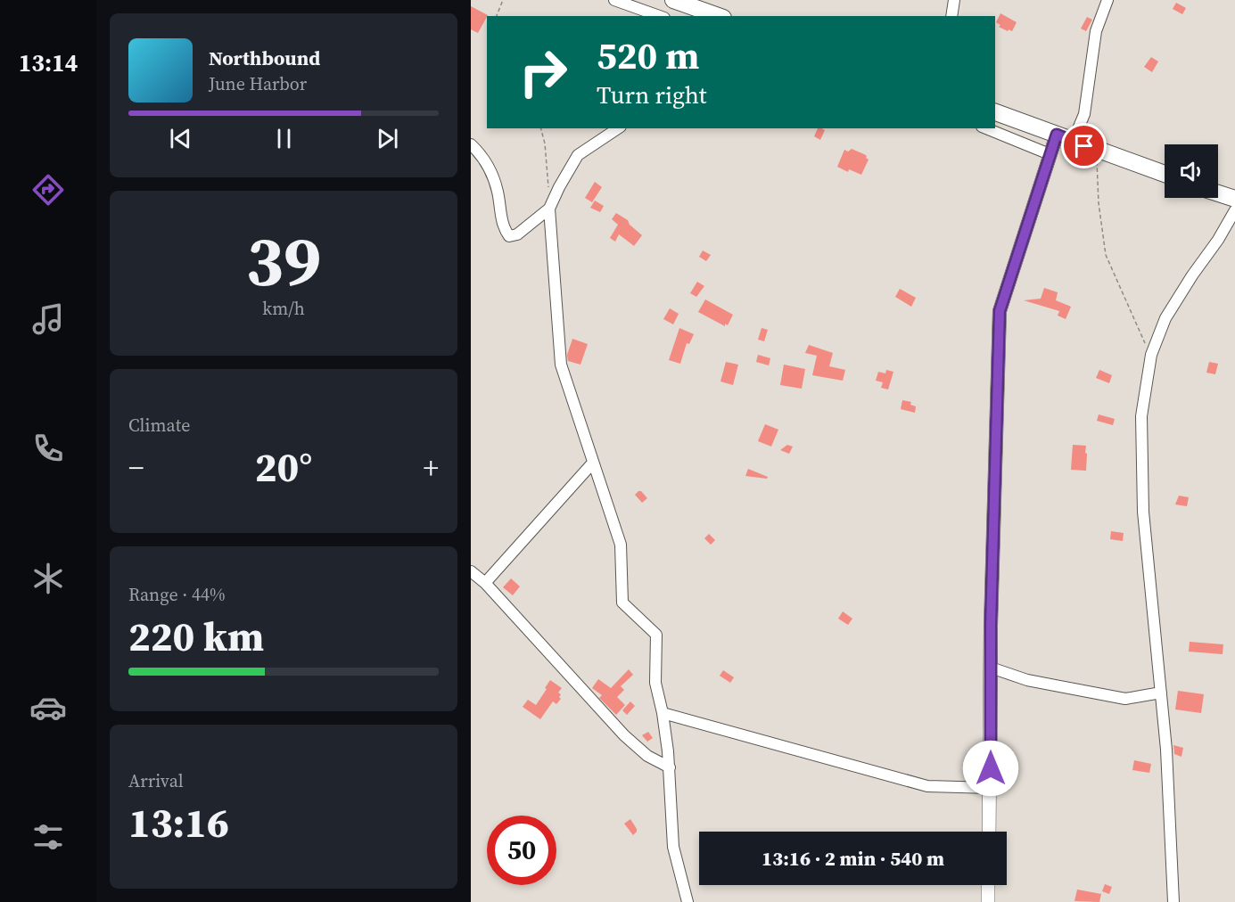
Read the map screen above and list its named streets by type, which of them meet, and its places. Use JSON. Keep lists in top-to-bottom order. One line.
{"page":{"tabs":"13:14","turn":["520 m","Turn right"],"song":["Northbound","June Harbor"],"tile":[["39","km/h"],"Climate",["Range · 44%","220 km"],["Arrival","13:16"]],"heat":["−","20°","+"],"limit":"50","trip":"13:16 · 2 min · 540 m"}}
